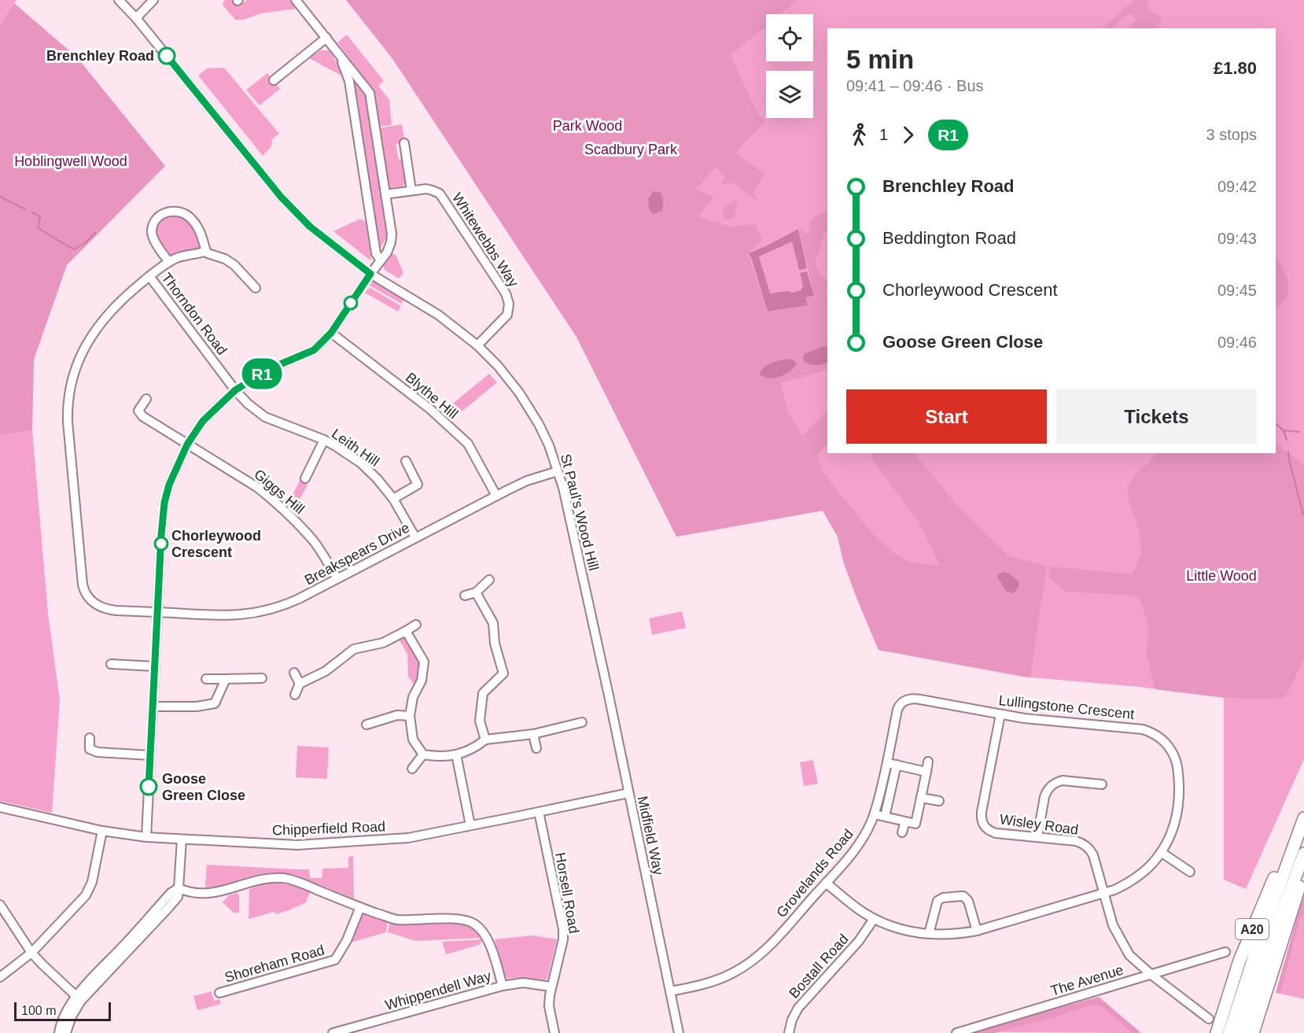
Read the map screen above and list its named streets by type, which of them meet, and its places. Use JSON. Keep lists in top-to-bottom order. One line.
{"streets":{"highway":["A20"],"street":["Whitewebbs Way","Thorndon Road","Blythe Hill","Leith Hill","Giggs Hill","St Paul's Wood Hill","Breakspears Drive","Lullingstone Crescent","Wisley Road","Chipperfield Road","Midfield Way","Grovelands Road","Horsell Road","Shoreham Road","Bostall Road","The Avenue","Whippendell Way"]},"crossings":[["Whitewebbs Way","St Paul's Wood Hill"],["Thorndon Road","Leith Hill"],["Blythe Hill","Breakspears Drive"],["Leith Hill","Breakspears Drive"],["Giggs Hill","Breakspears Drive"],["St Paul's Wood Hill","Breakspears Drive"],["St Paul's Wood Hill","Midfield Way"],["Lullingstone Crescent","Wisley Road"],["Lullingstone Crescent","Grovelands Road"],["Lullingstone Crescent","Bostall Road"],["Wisley Road","The Avenue"],["Chipperfield Road","Midfield Way"],["Chipperfield Road","Horsell Road"],["Midfield Way","Grovelands Road"],["Horsell Road","Whippendell Way"]],"parks":["Park Wood","Scadbury Park","Hoblingwell Wood","Little Wood"],"places":["Brenchley Road","Chorleywood Crescent","Goose Green Close"],"lines":["bus line R1"],"scale_bar":"100 m","page":{"on_map":"R1","heading":["5 min","09:41 – 09:46 · Bus","£1.80"],"legs":["1","R1","3 stops"],"list":[{"name":"Brenchley Road","value":"09:42"},{"name":"Beddington Road","value":"09:43"},{"name":"Chorleywood Crescent","value":"09:45"},{"name":"Goose Green Close","value":"09:46"}],"buttons":["Start","Tickets"],"scale":"100 m"}}
